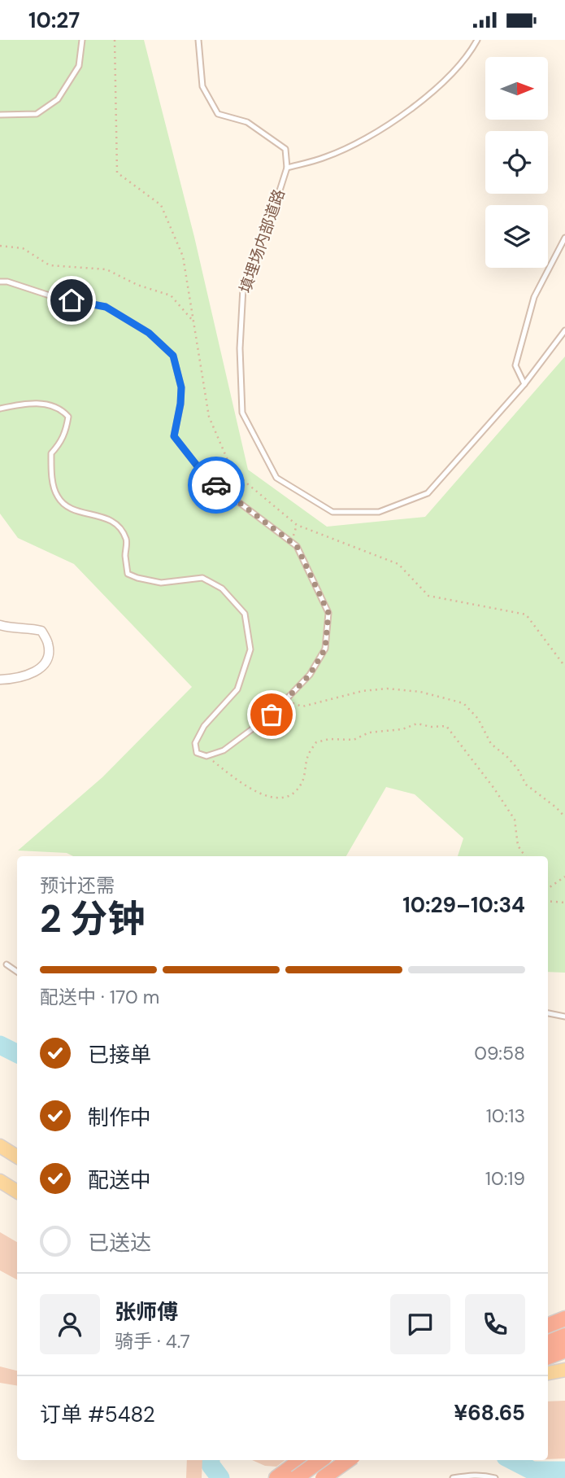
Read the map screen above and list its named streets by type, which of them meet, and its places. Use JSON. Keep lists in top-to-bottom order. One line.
{"streets":{"lane":["填埋场内部道路"]},"north":"right","page":{"status":"10:27","heading":["2 分钟","预计还需","10:29–10:34"],"panel":["张师傅","骑手 · 4.7","订单 #5482","¥68.65"],"bar":"配送中 · 170 m","list":[["已接单","09:58"],["制作中","10:13"],["配送中","10:19"],"已送达"]}}
